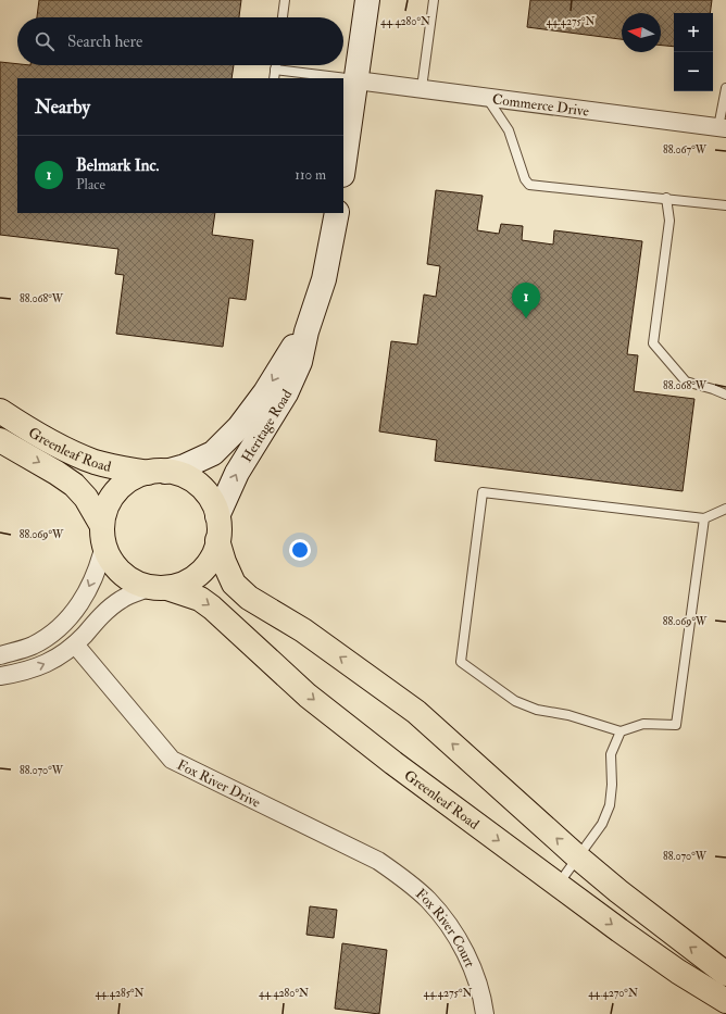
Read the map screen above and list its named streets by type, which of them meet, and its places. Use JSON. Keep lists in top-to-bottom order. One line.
{"streets":{"main road":["Heritage Road","Greenleaf Road"],"street":["Commerce Drive","Fox River Drive","Fox River Court"]},"crossings":[["Heritage Road","Greenleaf Road"],["Fox River Drive","Fox River Court"]],"north":"left","page":{"map_buttons":["+","−"],"search":"Search here","heading":"Nearby","list":[{"mark":"1","name":"Belmark Inc.","note":"Place","value":"110 m"}],"pins":"1"},"coordinates":["44.4280°N","44.4275°N","88.067°W","88.068°W","88.069°W","88.070°W","44.4285°N","44.4270°N"]}
